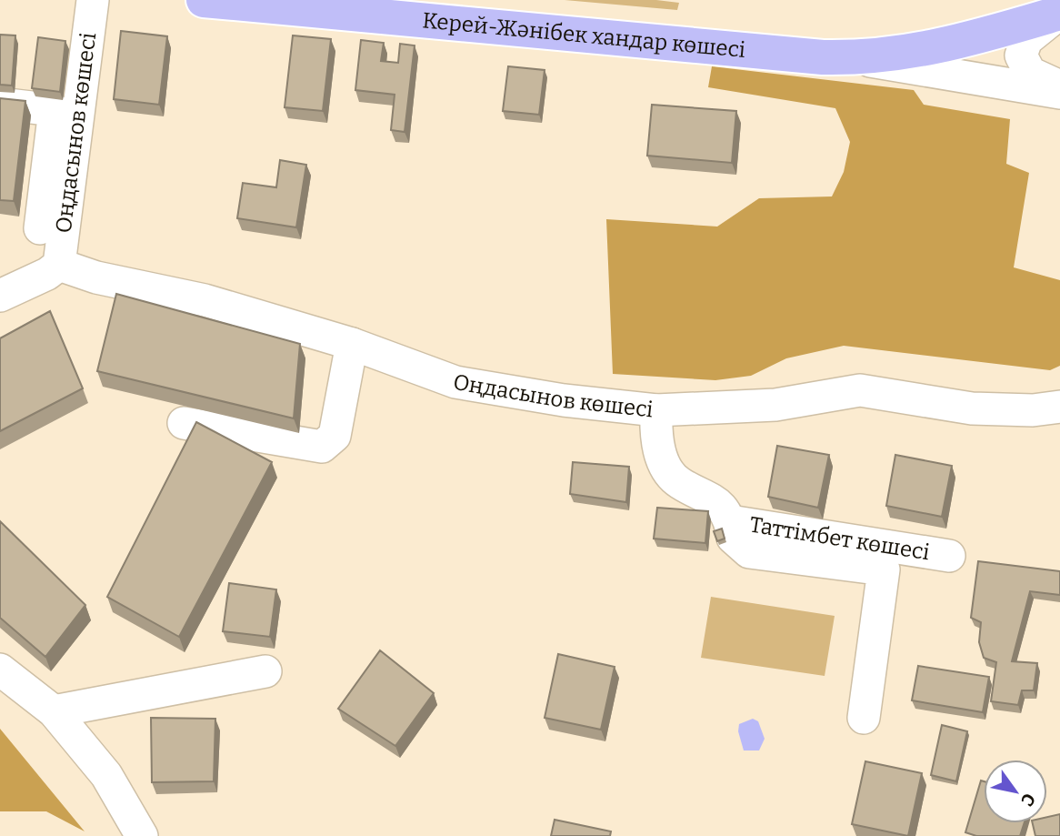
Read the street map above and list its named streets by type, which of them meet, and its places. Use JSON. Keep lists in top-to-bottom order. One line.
{"streets":{"main road":["Керей-Жәнібек хандар көшесі"],"street":["Оңдасынов көшесі","Таттімбет көшесі"]},"crossings":[["Оңдасынов көшесі","Таттімбет көшесі"]],"north":"bottom right"}
